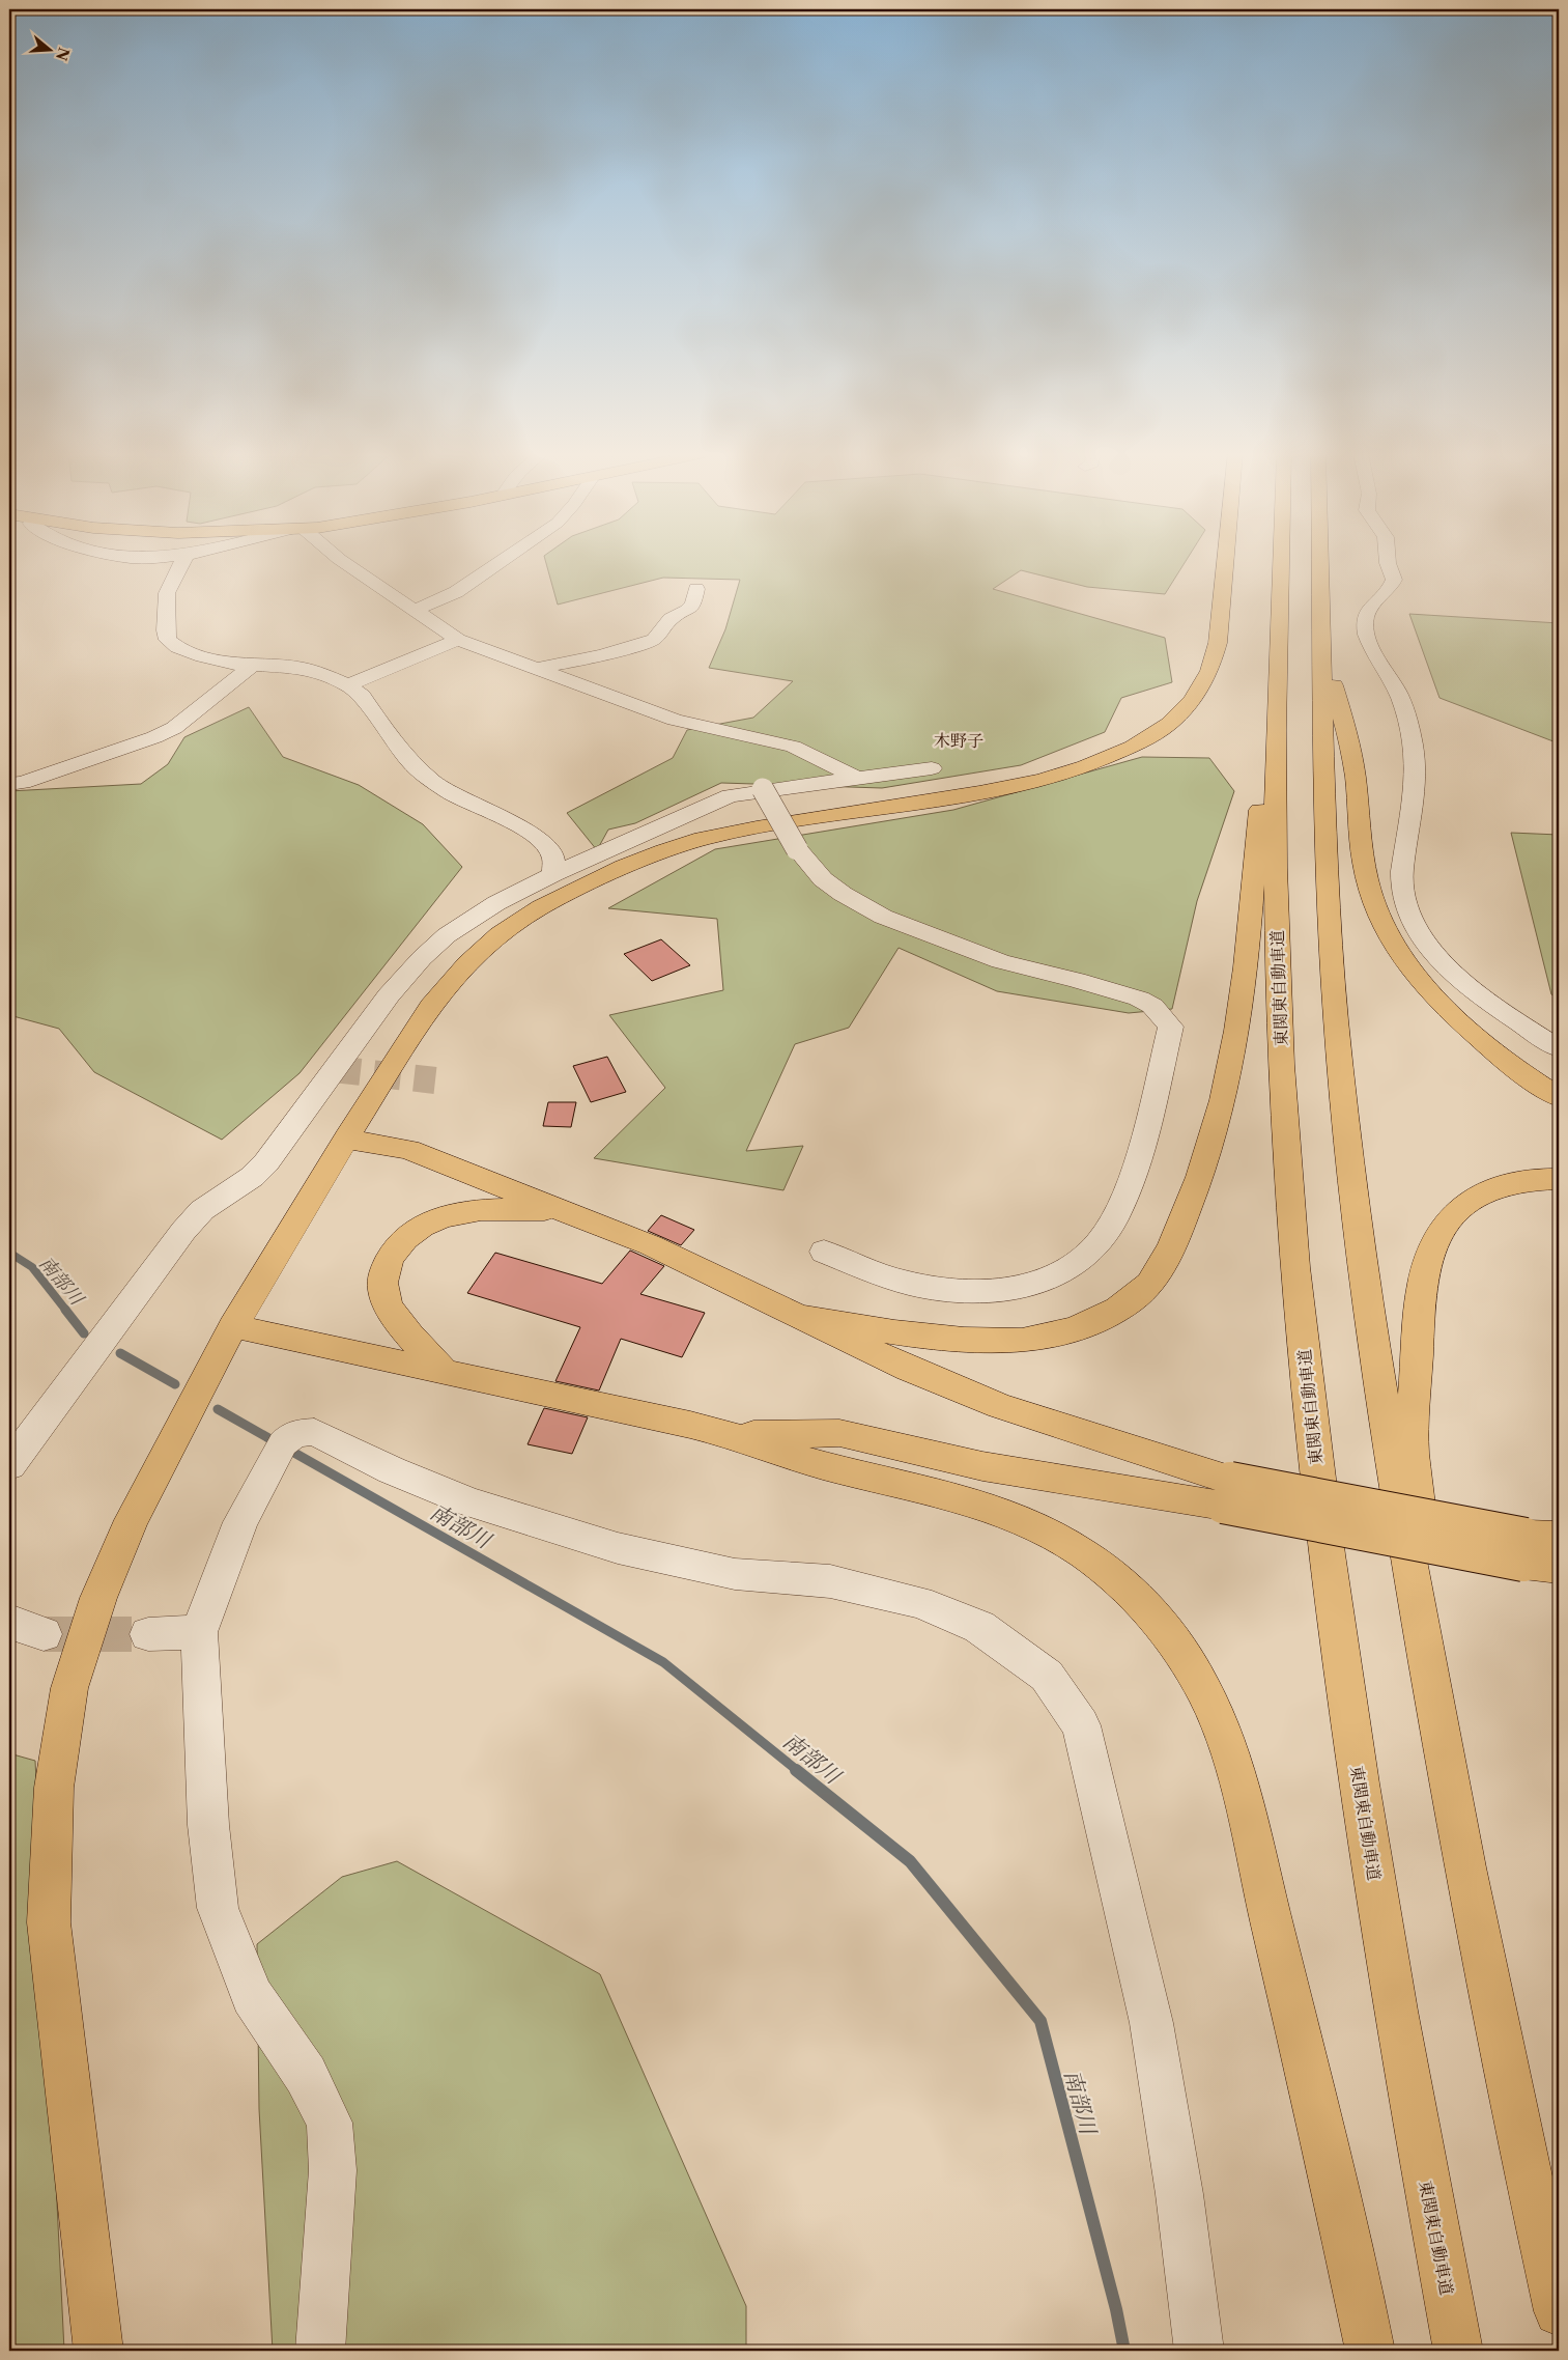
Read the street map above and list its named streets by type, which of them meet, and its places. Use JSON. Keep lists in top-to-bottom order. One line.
{"streets":{"main road":["東関東自動車道"]},"districts":["木野子"],"water":["南部川"],"north":"right"}
